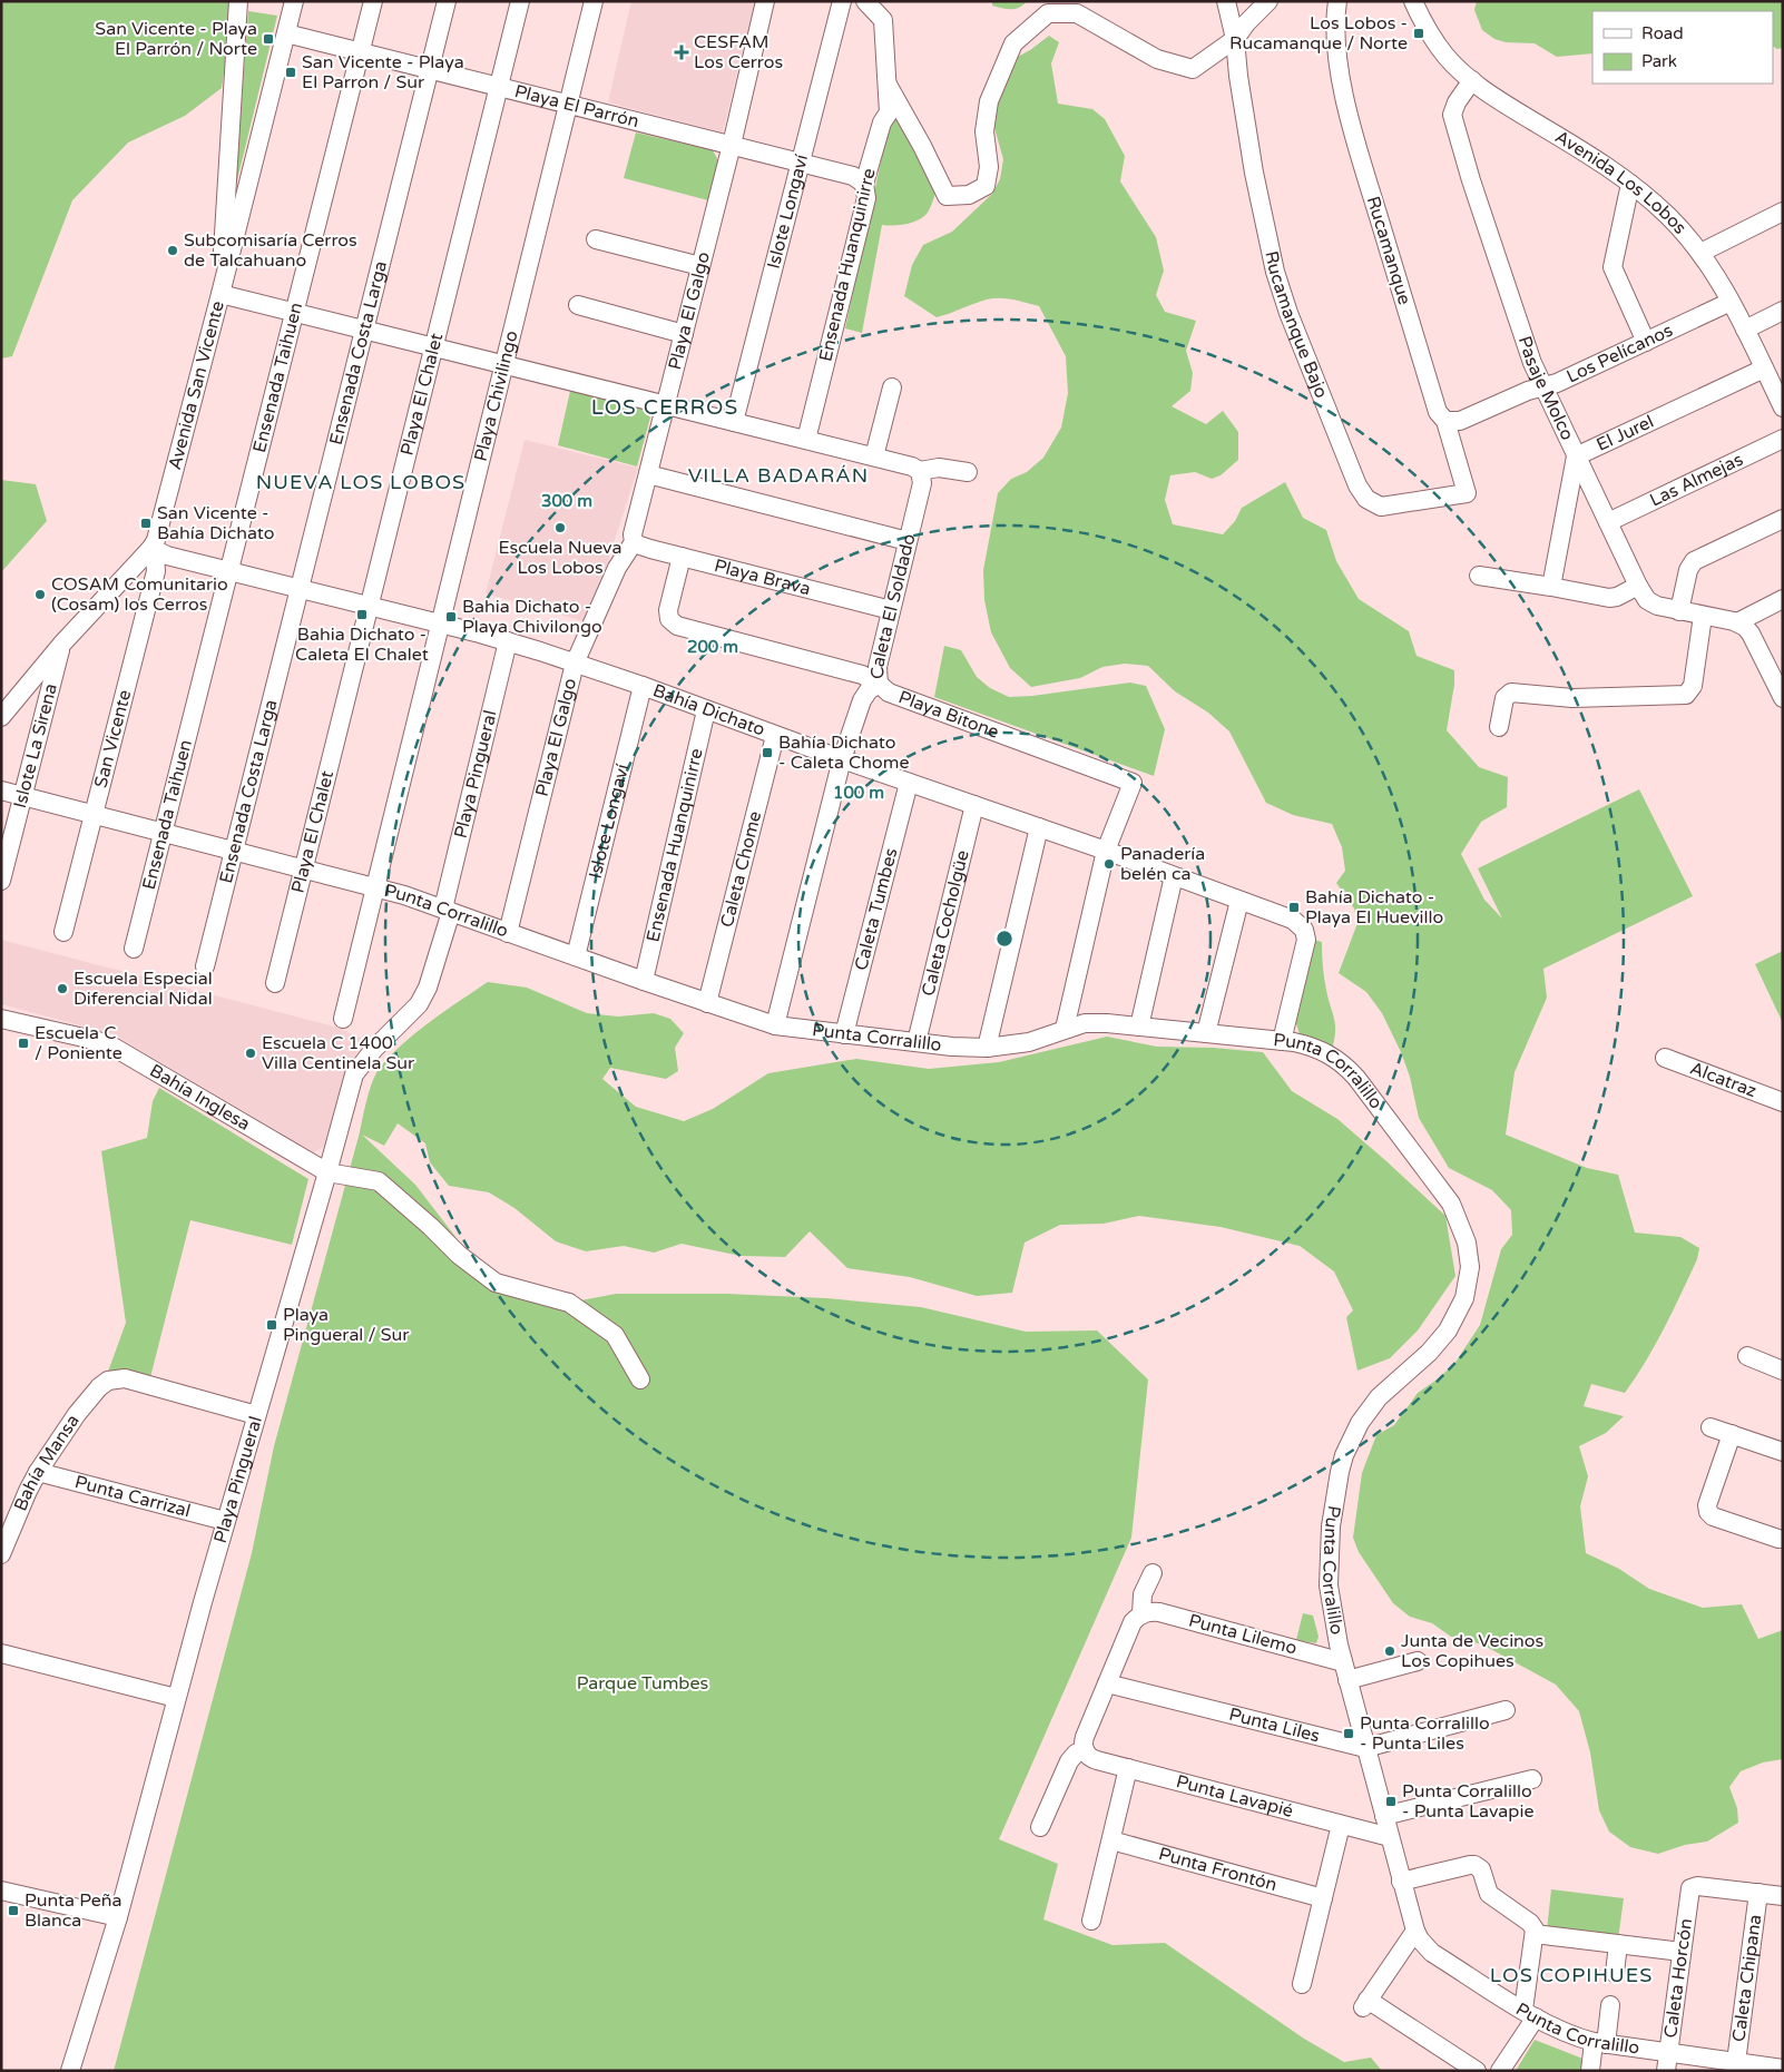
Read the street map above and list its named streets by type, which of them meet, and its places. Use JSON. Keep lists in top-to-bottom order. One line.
{"streets":{"street":["Playa El Parrón","Avenida Los Lobos","Islote Longaví","Rucamanque","Ensenada Huanquinirre","Playa El Galgo","Rucamanque Bajo","Ensenada Costa Larga","Los Pelícanos","Ensenada Taihuen","Avenida San Vicente","Pasaje Molco","Playa El Chalet","Playa Chivilingo","El Jurel","Las Almejas","Playa Brava","Caleta El Soldado","Bahía Dichato","Playa Bitone","San Vicente","Islote La Sirena","Playa Pingueral","Caleta Chome","Caleta Tumbes","Punta Corralillo","Caleta Cocholgüe","Alcatraz","Bahía Inglesa","Bahía Mansa","Punta Carrizal","Punta Lilemo","Punta Liles","Punta Lavapié","Punta Frontón","Caleta Chipana","Caleta Horcón"]},"crossings":[["Playa El Parrón","Islote Longaví"],["Playa El Parrón","Ensenada Huanquinirre"],["Playa El Parrón","Playa El Galgo"],["Playa El Parrón","Ensenada Costa Larga"],["Playa El Parrón","Ensenada Taihuen"],["Playa El Parrón","Avenida San Vicente"],["Playa El Parrón","Playa El Chalet"],["Playa El Parrón","Playa Chivilingo"],["Avenida Los Lobos","Los Pelícanos"],["Avenida Los Lobos","Pasaje Molco"],["Avenida Los Lobos","El Jurel"],["Islote Longaví","Bahía Dichato"],["Islote Longaví","Punta Corralillo"],["Rucamanque","Rucamanque Bajo"],["Rucamanque","Los Pelícanos"],["Ensenada Huanquinirre","Bahía Dichato"],["Ensenada Huanquinirre","Punta Corralillo"],["Playa El Galgo","Playa Brava"],["Playa El Galgo","Bahía Dichato"],["Playa El Galgo","Punta Corralillo"],["Ensenada Costa Larga","Bahía Dichato"],["Ensenada Costa Larga","Punta Corralillo"],["Los Pelícanos","Pasaje Molco"],["Ensenada Taihuen","Bahía Dichato"],["Ensenada Taihuen","Punta Corralillo"],["Avenida San Vicente","Bahía Dichato"],["Avenida San Vicente","San Vicente"],["Avenida San Vicente","Islote La Sirena"],["Pasaje Molco","El Jurel"],["Pasaje Molco","Las Almejas"],["Playa El Chalet","Bahía Dichato"],["Playa El Chalet","Punta Corralillo"],["Playa Chivilingo","Bahía Dichato"],["Playa Chivilingo","Punta Corralillo"],["Playa Brava","Caleta El Soldado"],["Playa Brava","Playa Bitone"],["Caleta El Soldado","Bahía Dichato"],["Caleta El Soldado","Playa Bitone"],["Caleta El Soldado","Punta Corralillo"],["Bahía Dichato","Playa Bitone"],["Bahía Dichato","San Vicente"],["Bahía Dichato","Playa Pingueral"],["Bahía Dichato","Caleta Chome"],["Bahía Dichato","Caleta Tumbes"],["Bahía Dichato","Punta Corralillo"],["Bahía Dichato","Caleta Cocholgüe"],["San Vicente","Punta Corralillo"],["Islote La Sirena","Punta Corralillo"],["Playa Pingueral","Punta Corralillo"],["Playa Pingueral","Bahía Inglesa"],["Playa Pingueral","Bahía Mansa"],["Playa Pingueral","Punta Carrizal"],["Caleta Chome","Punta Corralillo"],["Caleta Tumbes","Punta Corralillo"],["Punta Corralillo","Caleta Cocholgüe"],["Punta Corralillo","Punta Lilemo"],["Punta Corralillo","Punta Liles"],["Punta Corralillo","Punta Lavapié"],["Punta Corralillo","Caleta Chipana"],["Punta Corralillo","Caleta Horcón"],["Bahía Mansa","Punta Carrizal"],["Caleta Chipana","Caleta Horcón"]],"districts":["LOS CERROS","VILLA BADARÁN","NUEVA LOS LOBOS","LOS COPIHUES"],"parks":["Parque Tumbes"],"places":{"transit":["Los Lobos - Rucamanque / Norte","San Vicente - Playa El Parrón / Norte","San Vicente - Playa El Parron / Sur","San Vicente - Bahía Dichato","Bahia Dichato - Caleta El Chalet","Bahia Dichato - Playa Chivilongo","Bahía Dichato - Caleta Chome","Bahía Dichato - Playa El Huevillo","Escuela C / Poniente","Playa Pingueral / Sur","Punta Corralillo - Punta Liles","Punta Corralillo - Punta Lavapie","Punta Peña Blanca"],"health":["CESFAM Los Cerros"],"other":["Subcomisaría Cerros de Talcahuano","Escuela Nueva Los Lobos","COSAM Comunitario (Cosam) los Cerros","Panadería belén ca","Escuela Especial Diferencial Nidal","Escuela C 1400 Villa Centinela Sur","Junta de Vecinos Los Copihues"]},"legend":["Road","Park"],"rings":["300 m","200 m","100 m"]}
